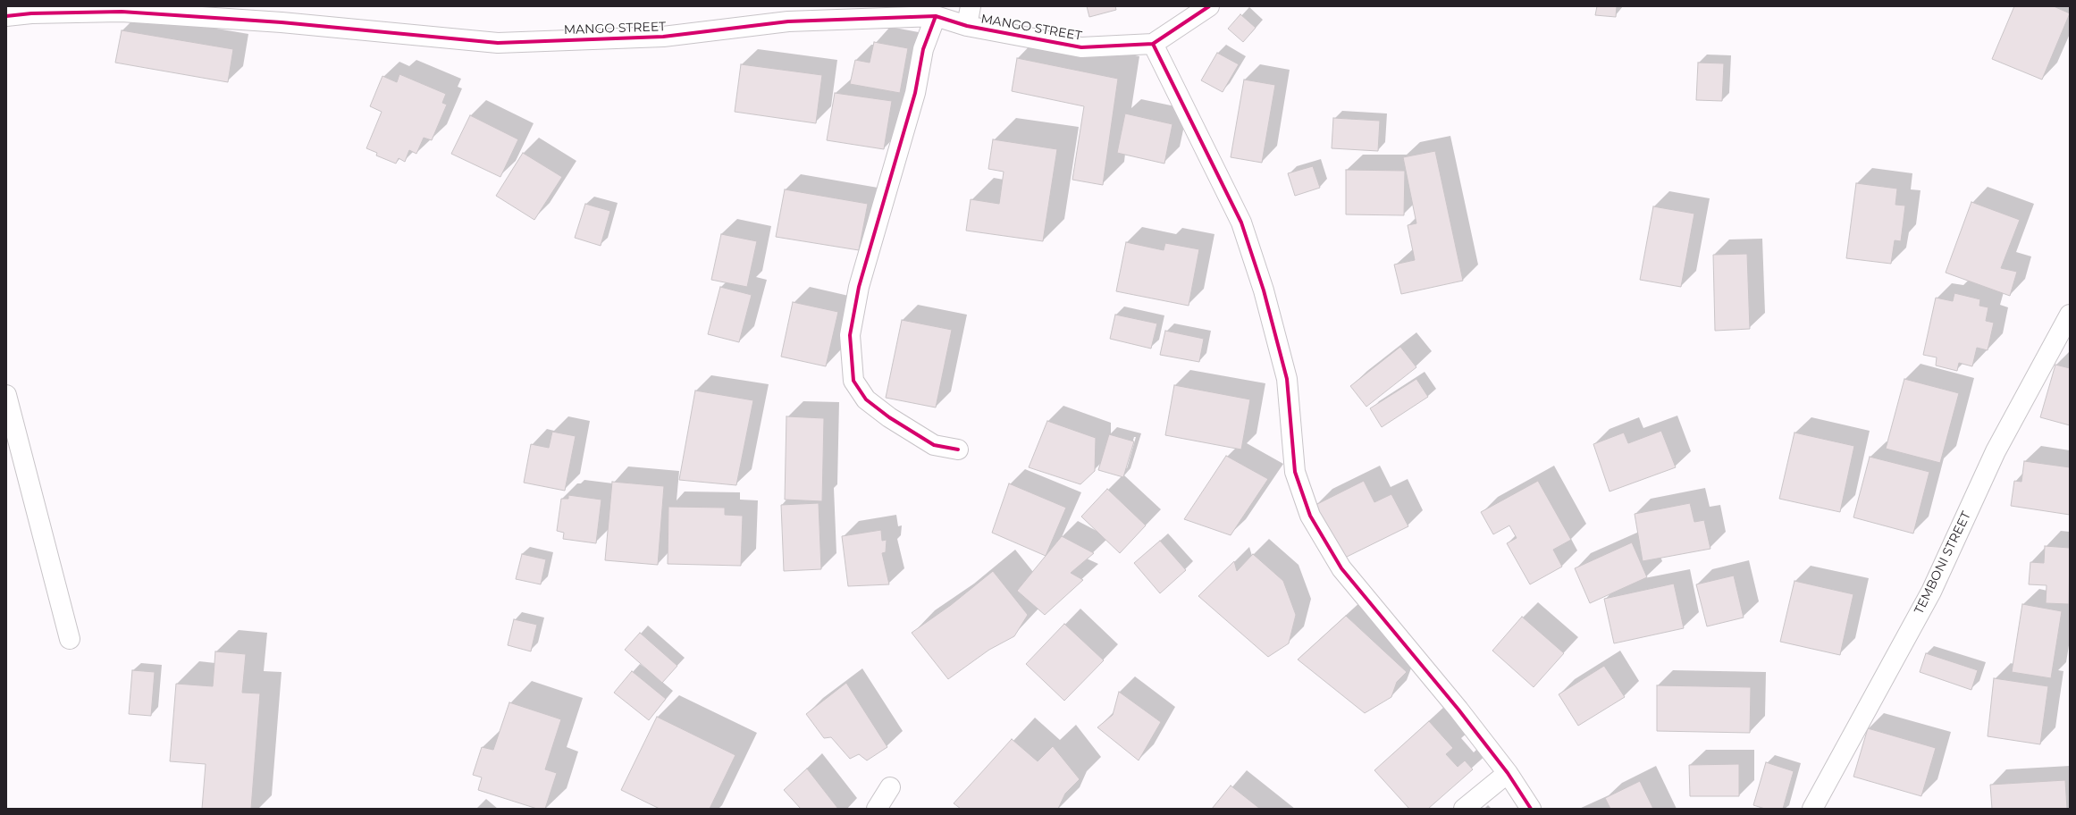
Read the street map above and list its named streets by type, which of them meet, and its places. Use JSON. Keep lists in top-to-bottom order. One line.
{"streets":{"street":["MANGO STREET","TEMBONI STREET"]}}
